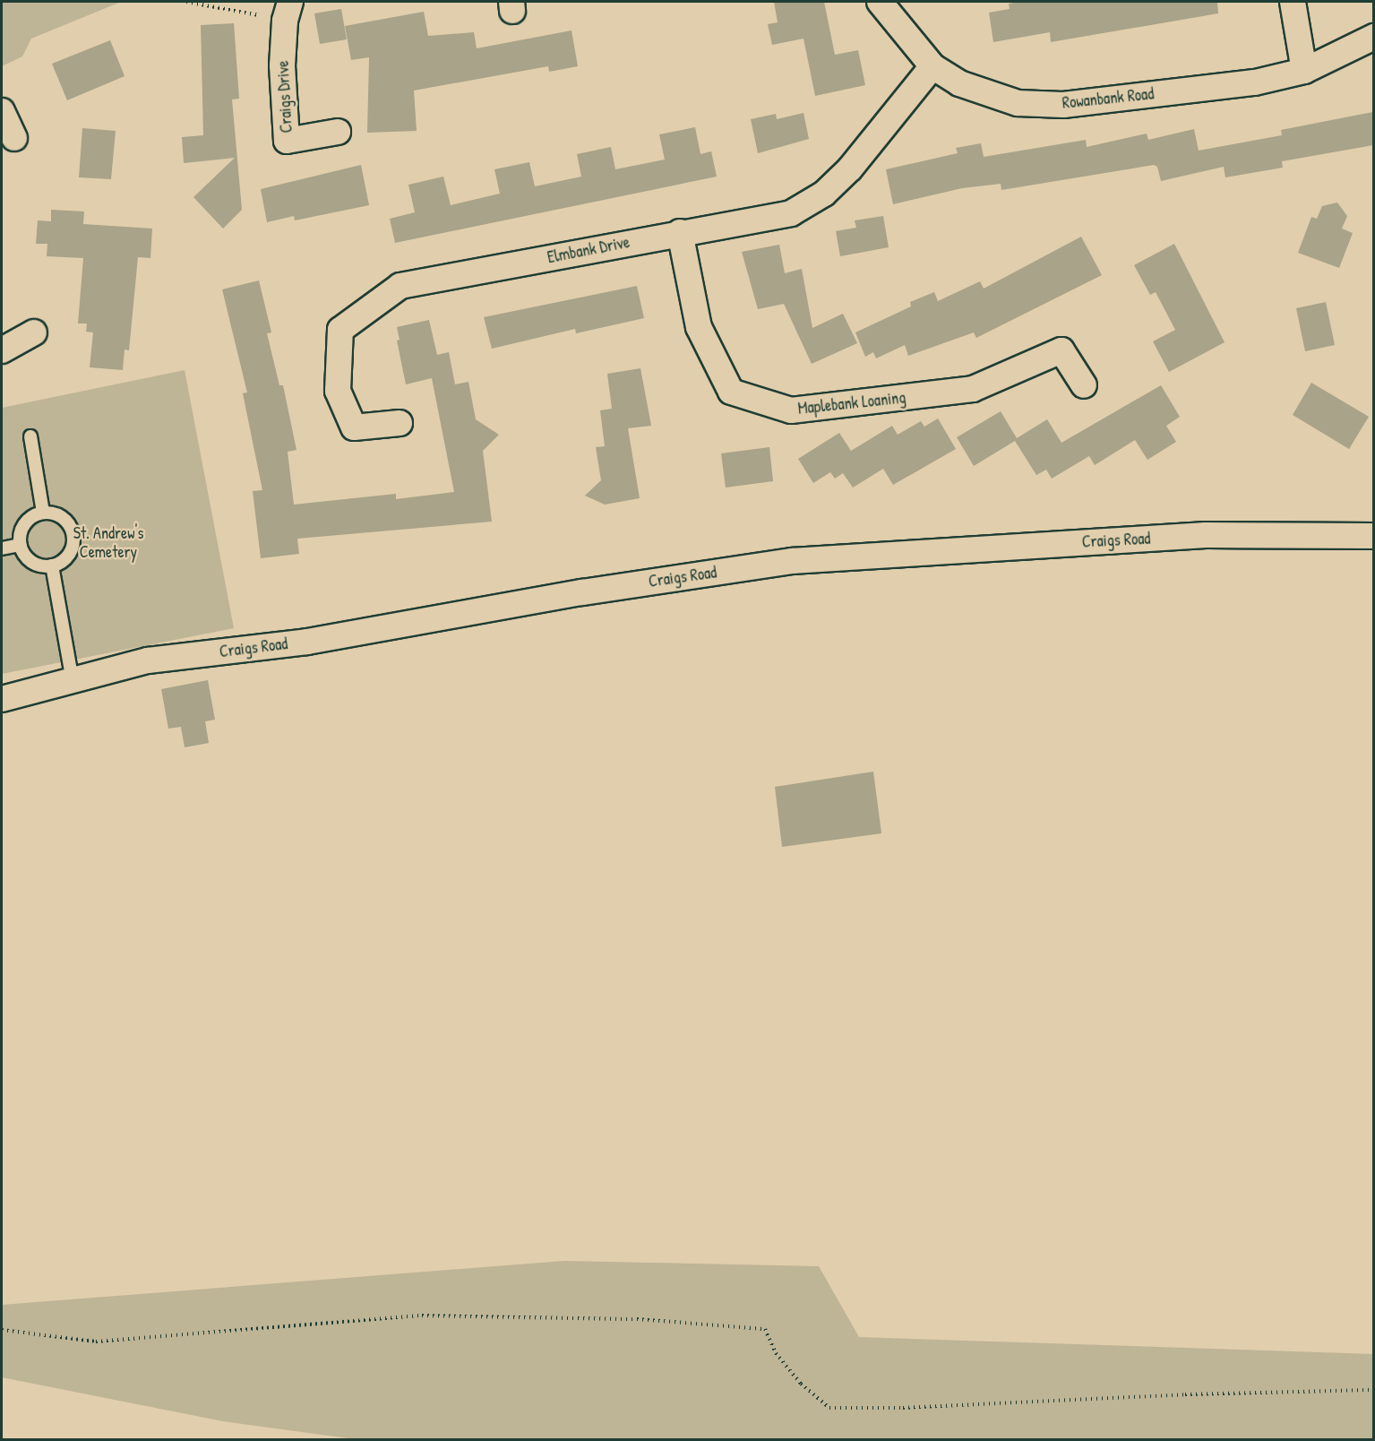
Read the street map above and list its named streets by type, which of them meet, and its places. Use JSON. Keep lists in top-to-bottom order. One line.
{"streets":{"street":["Craigs Drive","Rowanbank Road","Elmbank Drive","Maplebank Loaning","Craigs Road"]},"crossings":[["Rowanbank Road","Elmbank Drive"],["Elmbank Drive","Maplebank Loaning"]],"parks":["St. Andrew's Cemetery"]}
